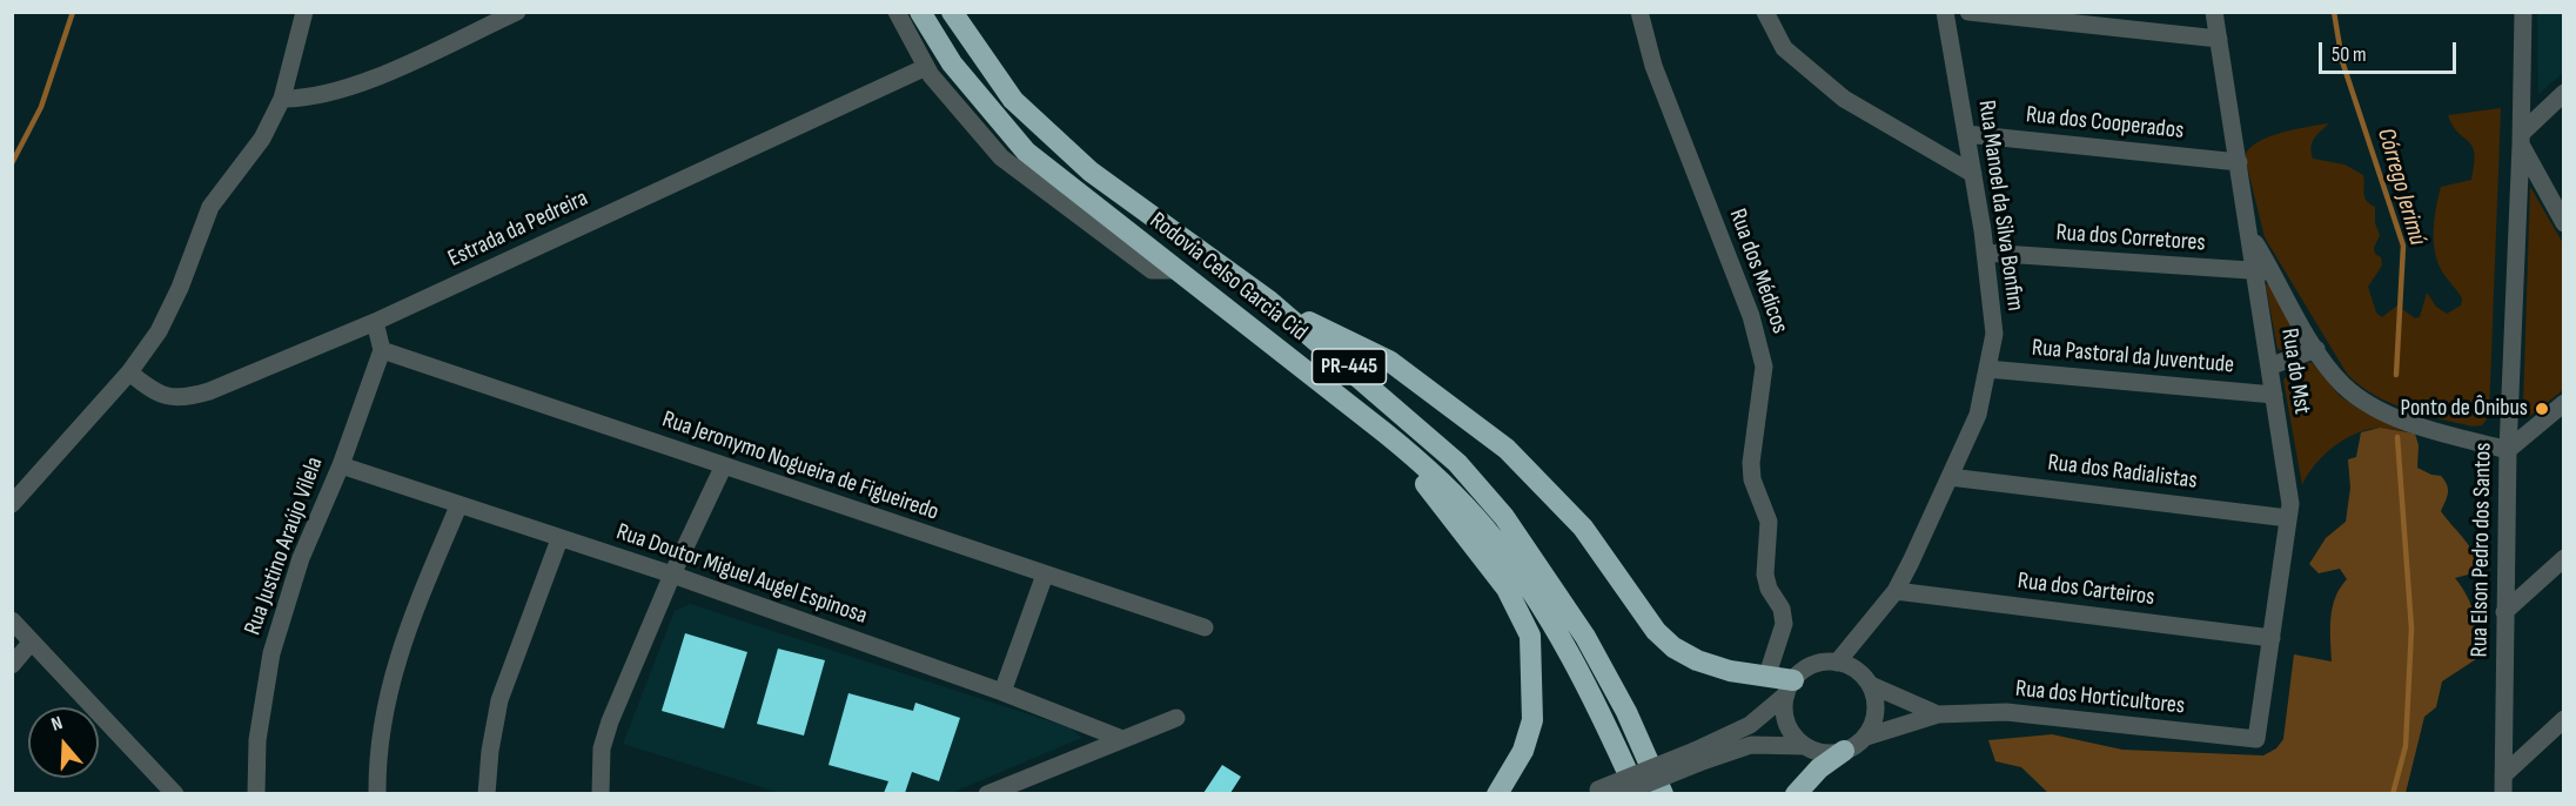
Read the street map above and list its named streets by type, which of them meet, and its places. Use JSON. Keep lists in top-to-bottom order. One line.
{"streets":{"highway":["Rodovia Celso Garcia Cid","PR-445"],"street":["Rua dos Cooperados","Rua Manoel da Silva Bonfim","Estrada da Pedreira","Rua dos Corretores","Rua dos Médicos","Rua Pastoral da Juventude","Rua do Mst","Rua Jeronymo Nogueira de Figueiredo","Rua dos Radialistas","Rua Justino Araújo Vilela","Rua Elson Pedro dos Santos","Rua Doutor Miguel Augel Espinosa","Rua dos Carteiros","Rua dos Horticultores"]},"crossings":[["Rua dos Cooperados","Rua Manoel da Silva Bonfim"],["Rua dos Cooperados","Rua do Mst"],["Rua Manoel da Silva Bonfim","Rua dos Corretores"],["Rua Manoel da Silva Bonfim","Rua Pastoral da Juventude"],["Rua Manoel da Silva Bonfim","Rua dos Radialistas"],["Rua Manoel da Silva Bonfim","Rua dos Carteiros"],["Rua Manoel da Silva Bonfim","Rua dos Horticultores"],["Rua dos Corretores","Rua do Mst"],["Rua Pastoral da Juventude","Rua do Mst"],["Rua do Mst","Rua dos Radialistas"],["Rua do Mst","Rua dos Carteiros"],["Rua do Mst","Rua dos Horticultores"],["Rua Jeronymo Nogueira de Figueiredo","Rua Justino Araújo Vilela"],["Rua Justino Araújo Vilela","Rua Doutor Miguel Augel Espinosa"]],"water":["Córrego Jerimú"],"places":["Ponto de Ônibus"],"scale_bar":"50 m","north":"top"}
